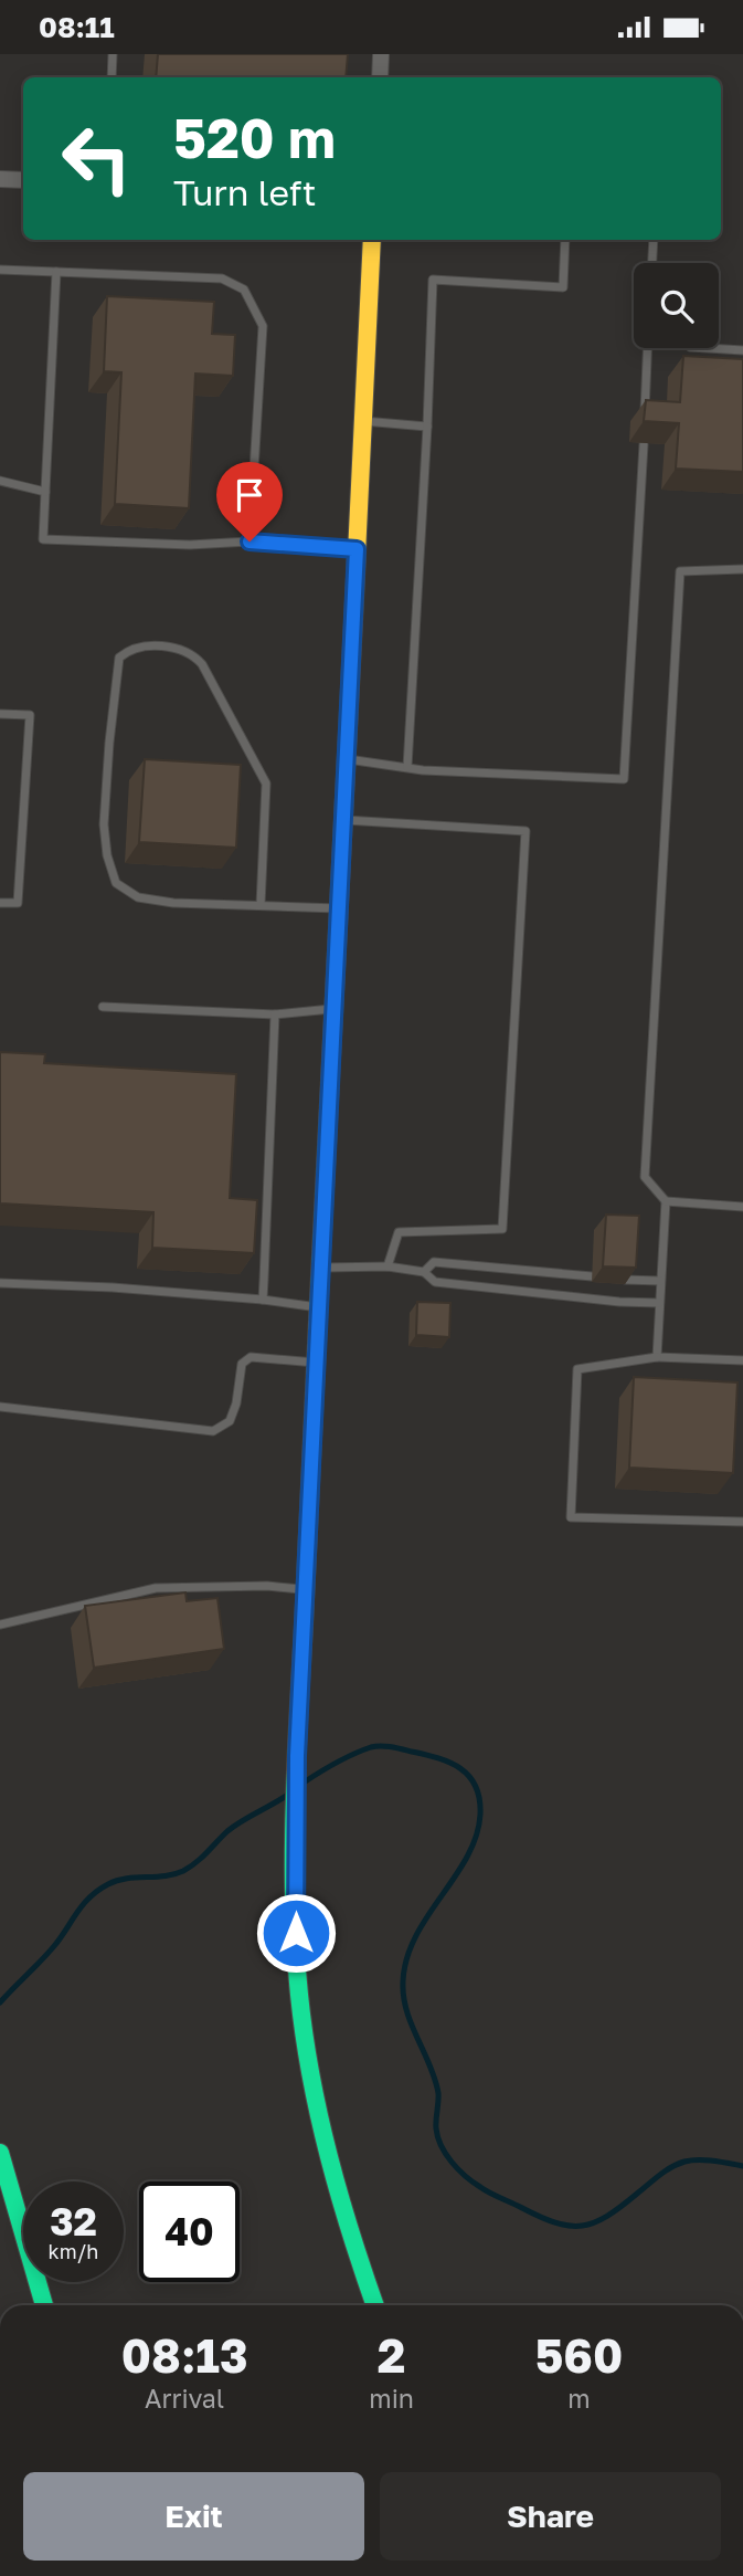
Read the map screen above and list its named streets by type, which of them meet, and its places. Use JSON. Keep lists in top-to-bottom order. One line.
{"page":{"status":"08:11","turn":["520 m","Turn left"],"speed":"32 km/h","limit":"40","eta":["08:13","Arrival","2","min","560","m"],"buttons":["Exit","Share"]}}
